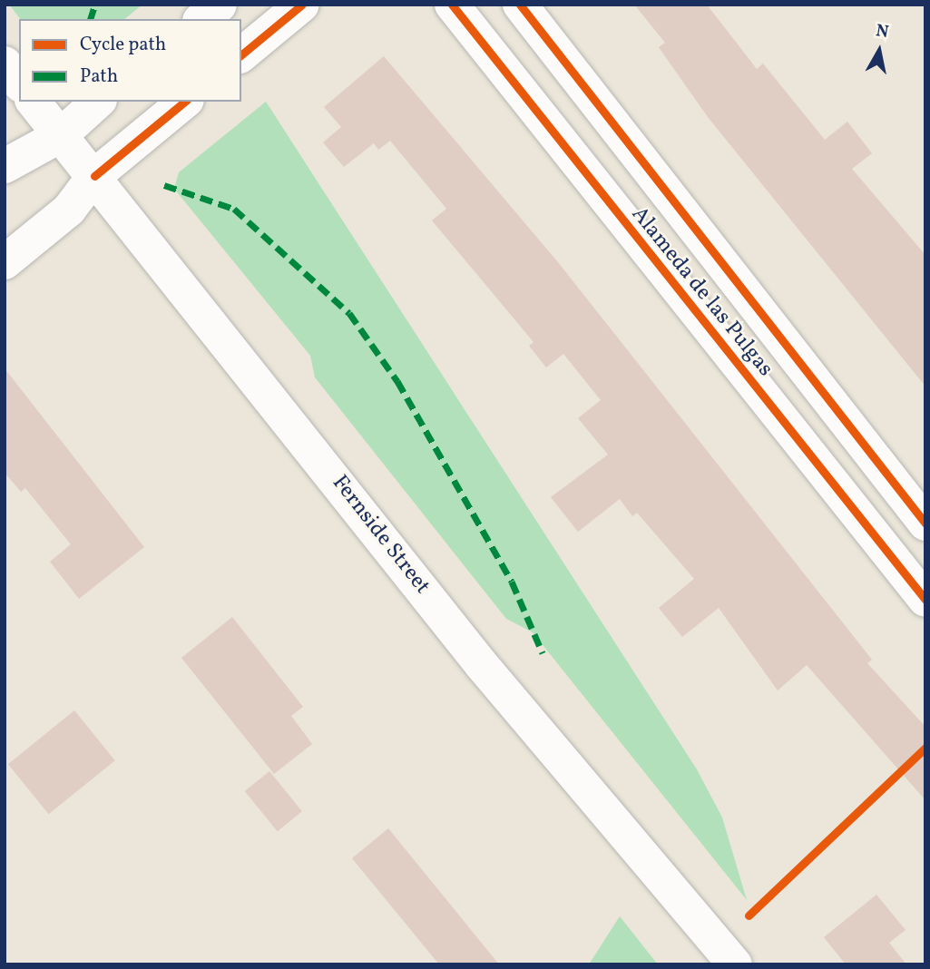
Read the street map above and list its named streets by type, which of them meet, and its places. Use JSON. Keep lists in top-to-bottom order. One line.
{"streets":{"street":["Alameda de las Pulgas","Fernside Street"]},"legend":["Cycle path","Path"],"north":"top"}
